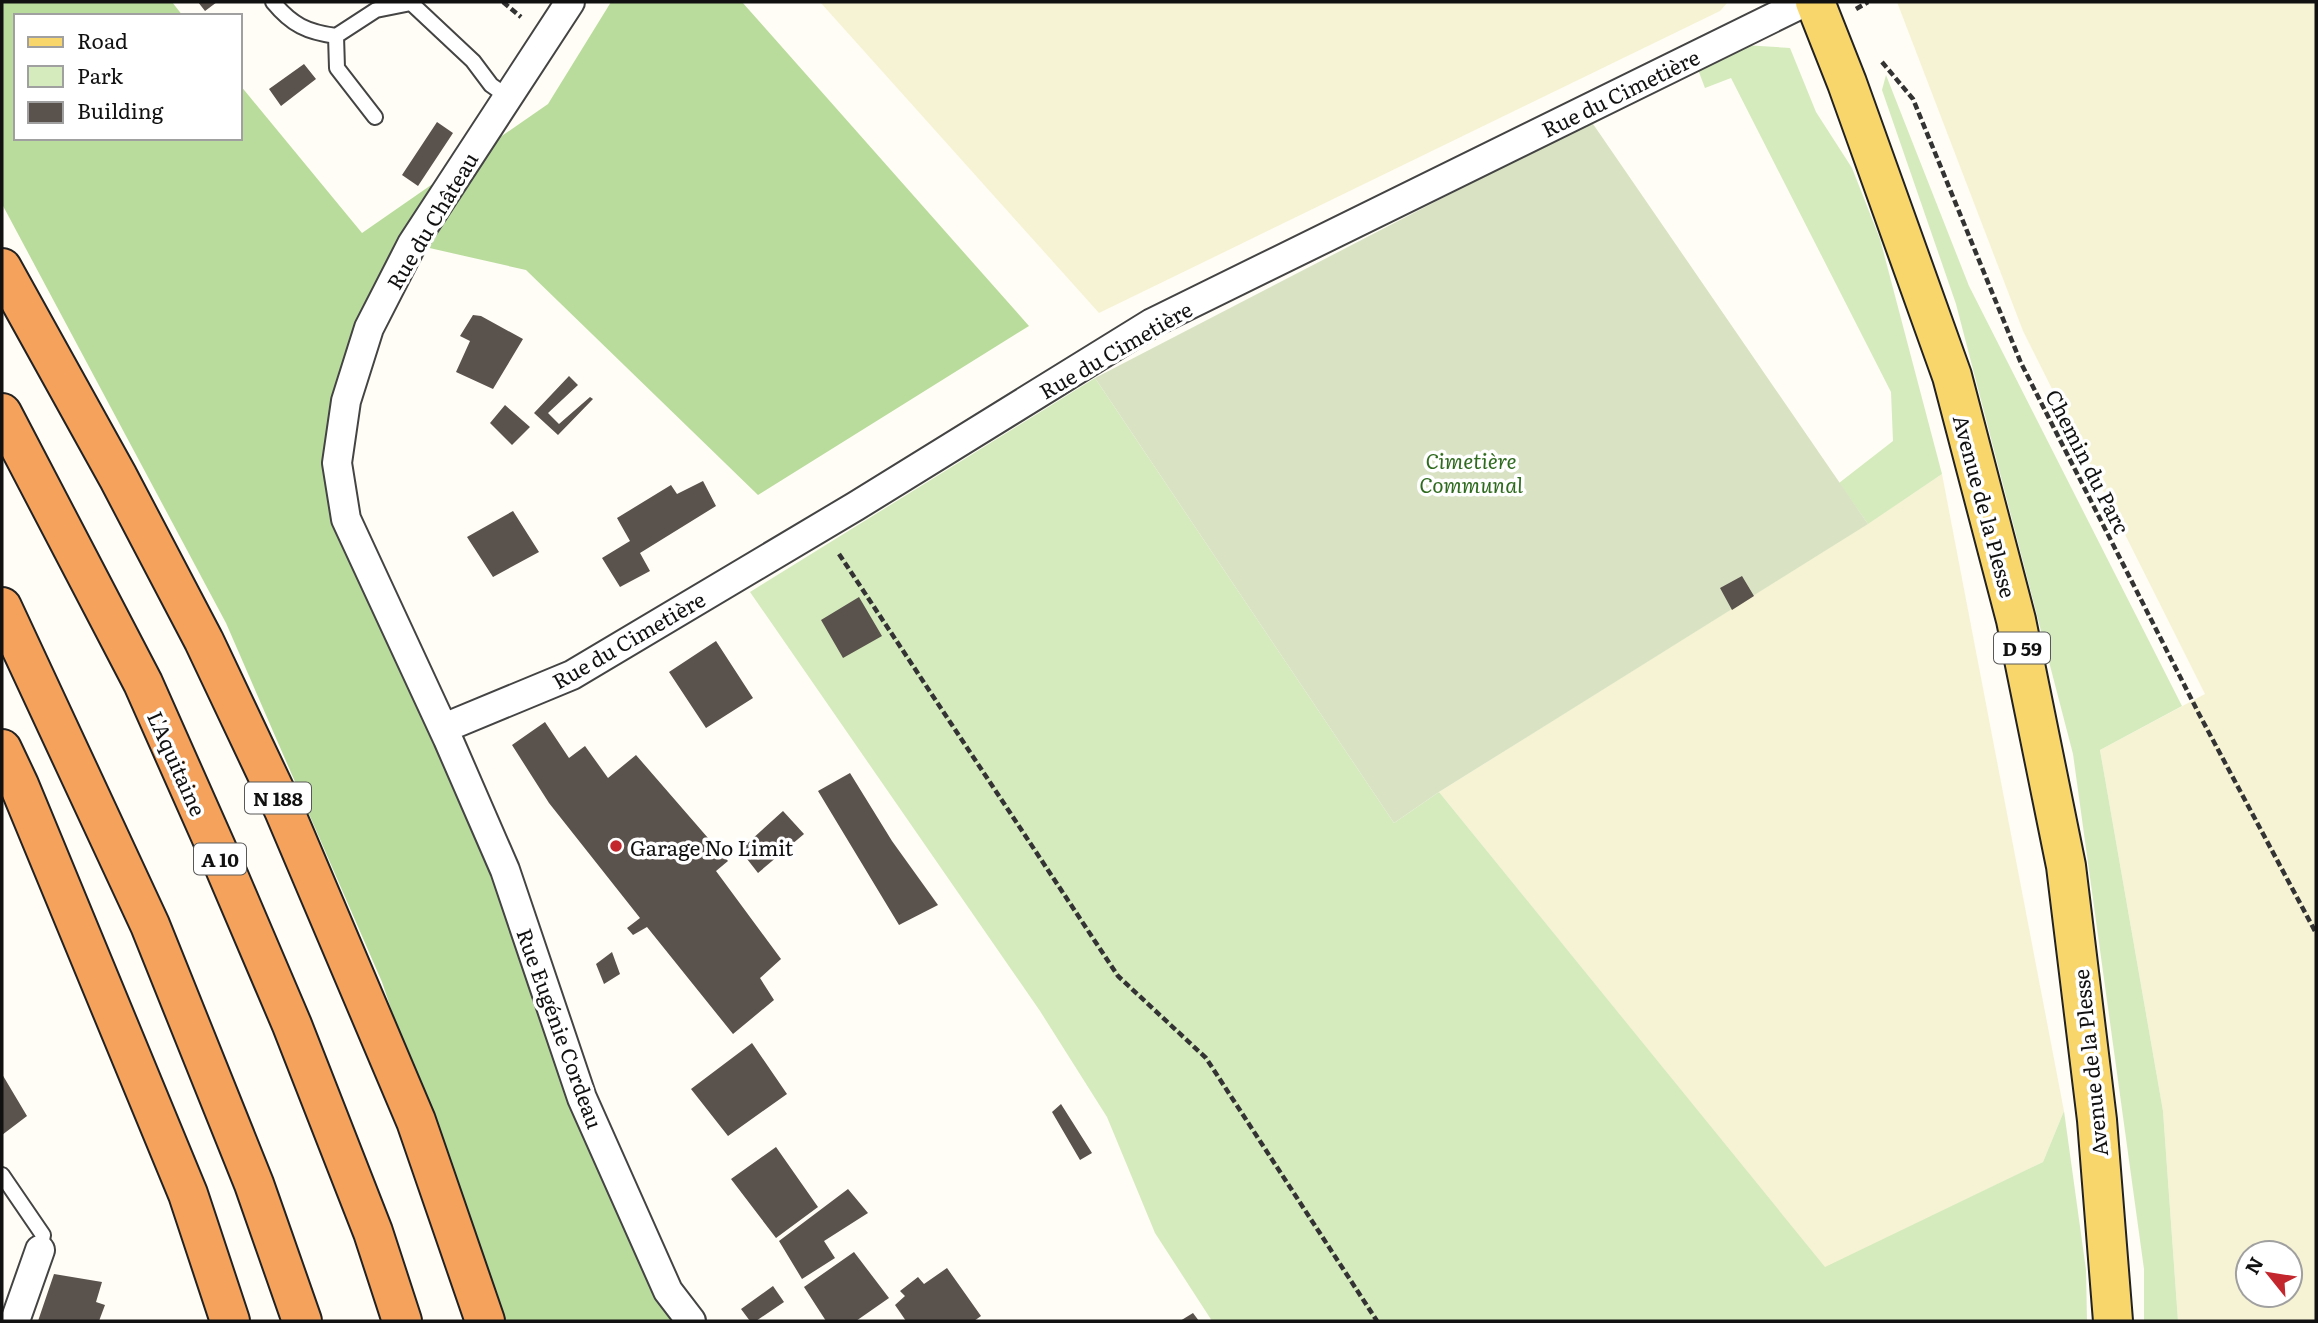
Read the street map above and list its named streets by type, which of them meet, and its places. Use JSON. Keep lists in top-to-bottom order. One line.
{"streets":{"highway":["L'Aquitaine","N 188","A 10"],"main road":["Avenue de la Plesse","D 59"],"street":["Rue du Cimetière","Rue du Château","Rue Eugénie Cordeau"],"path":["Chemin du Parc"]},"crossings":[["Rue du Cimetière","Rue du Château"],["Rue du Cimetière","Rue Eugénie Cordeau"],["Rue du Château","Rue Eugénie Cordeau"]],"parks":["Cimetière Communal"],"places":["Garage No Limit"],"legend":["Road","Park","Building"],"north":"top left"}
